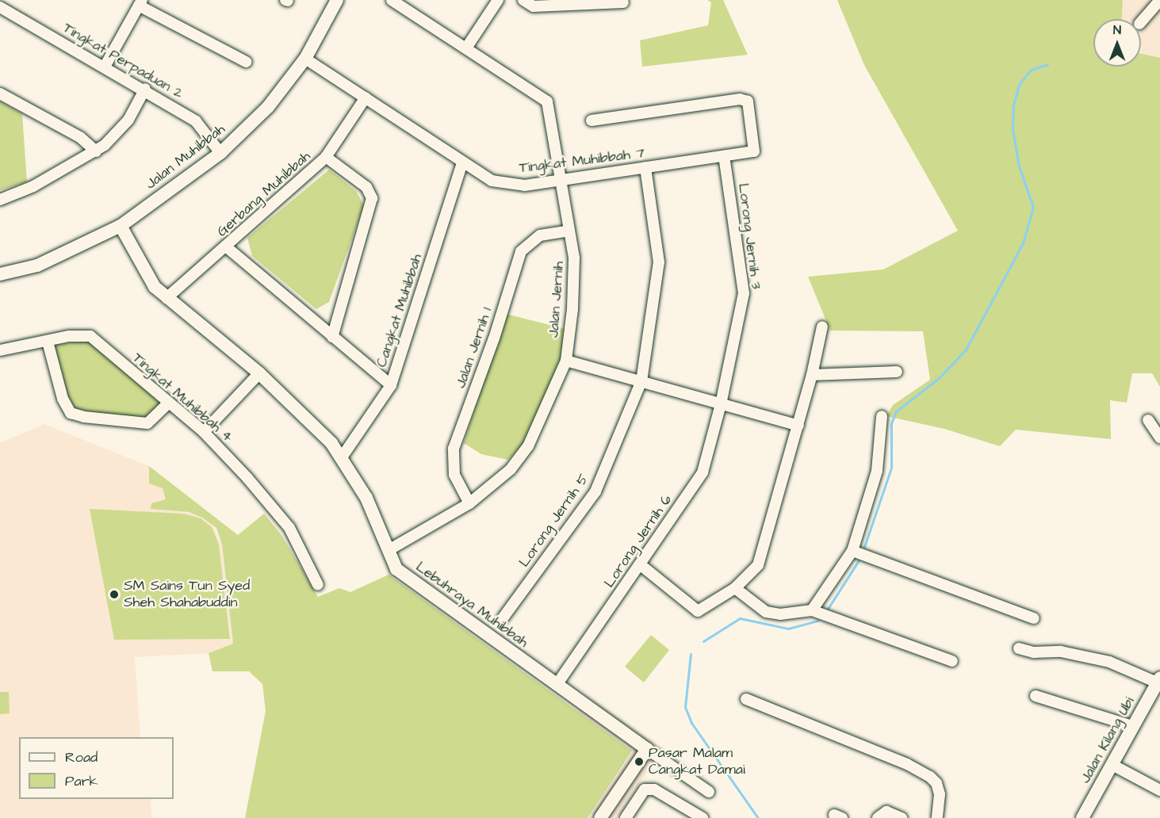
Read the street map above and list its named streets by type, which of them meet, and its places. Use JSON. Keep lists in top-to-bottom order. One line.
{"streets":{"street":["Tingkat Perpaduan 2","Jalan Muhibbah","Tingkat Muhibbah 7","Gerbang Muhibbah","Lorong Jernih 3","Jalan Jernih","Cangkat Muhibbah","Jalan Jernih 1","Tingkat Muhibbah 4","Lorong Jernih 5","Lorong Jernih 6","Lebuhraya Muhibbah","Jalan Kilang Ubi"]},"crossings":[["Tingkat Perpaduan 2","Jalan Muhibbah"],["Jalan Muhibbah","Tingkat Muhibbah 7"],["Jalan Muhibbah","Lebuhraya Muhibbah"],["Tingkat Muhibbah 7","Gerbang Muhibbah"],["Tingkat Muhibbah 7","Lorong Jernih 3"],["Tingkat Muhibbah 7","Jalan Jernih"],["Tingkat Muhibbah 7","Cangkat Muhibbah"],["Tingkat Muhibbah 7","Lorong Jernih 5"],["Gerbang Muhibbah","Lebuhraya Muhibbah"],["Lorong Jernih 3","Lorong Jernih 6"],["Jalan Jernih","Jalan Jernih 1"],["Jalan Jernih","Lebuhraya Muhibbah"],["Cangkat Muhibbah","Lebuhraya Muhibbah"],["Lorong Jernih 6","Lebuhraya Muhibbah"]],"places":["SM Sains Tun Syed Sheh Shahabuddin","Pasar Malam Cangkat Damai"],"legend":["Road","Park"],"north":"top"}
